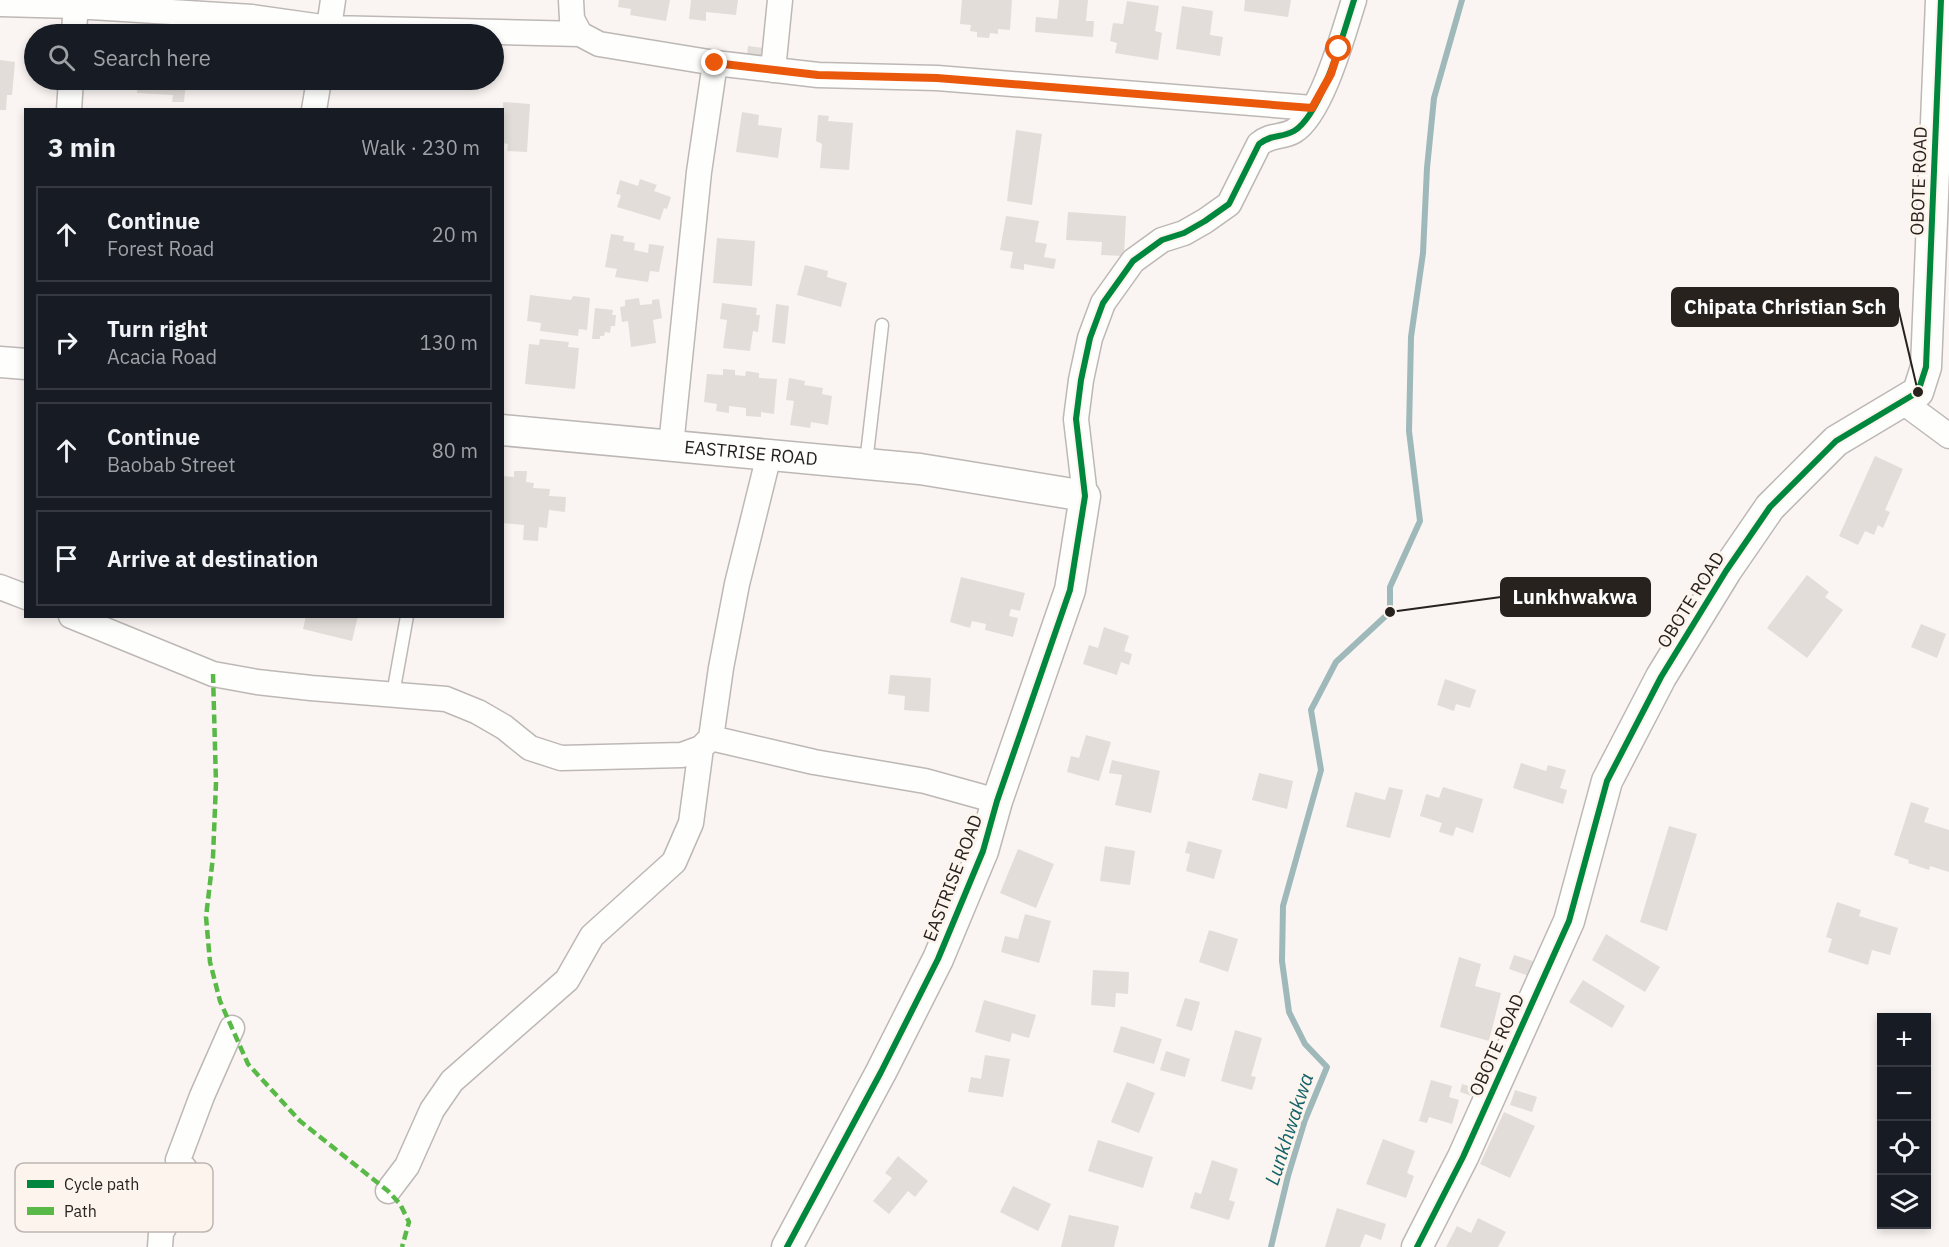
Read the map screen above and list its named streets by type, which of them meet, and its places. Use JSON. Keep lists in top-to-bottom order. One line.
{"streets":{"street":["OBOTE ROAD","EASTRISE ROAD"]},"water":["Lunkhwakwa"],"places":["Chipata Christian Sch","Lunkhwakwa"],"legend":["Cycle path","Path"],"page":{"search":"Search here","heading":["3 min","Walk · 230 m"],"list":[["Continue","Forest Road","20 m"],["Turn right","Acacia Road","130 m"],["Continue","Baobab Street","80 m"],"Arrive at destination"],"map_buttons":["+","−"]}}
